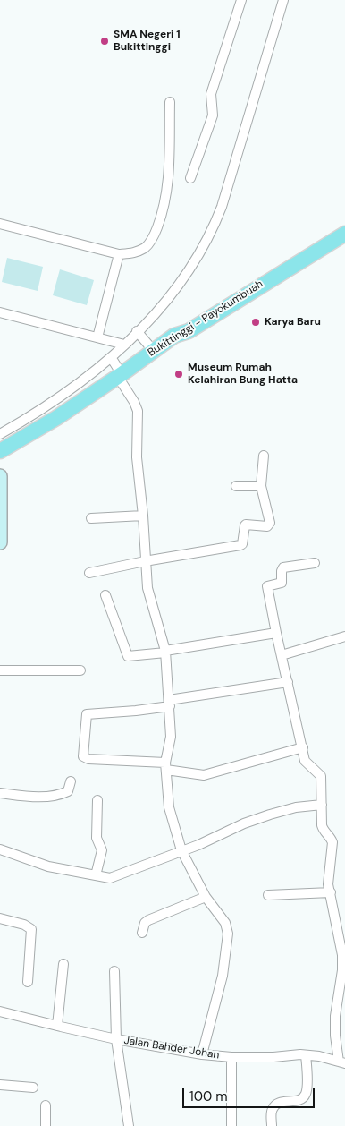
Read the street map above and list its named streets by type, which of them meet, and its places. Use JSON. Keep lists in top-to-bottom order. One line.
{"streets":{"main road":["Bukittinggi - Payokumbuah"],"street":["Jalan Bahder Johan"]},"places":["SMA Negeri 1 Bukittinggi","Karya Baru","Museum Rumah Kelahiran Bung Hatta"],"scale_bar":"100 m"}
